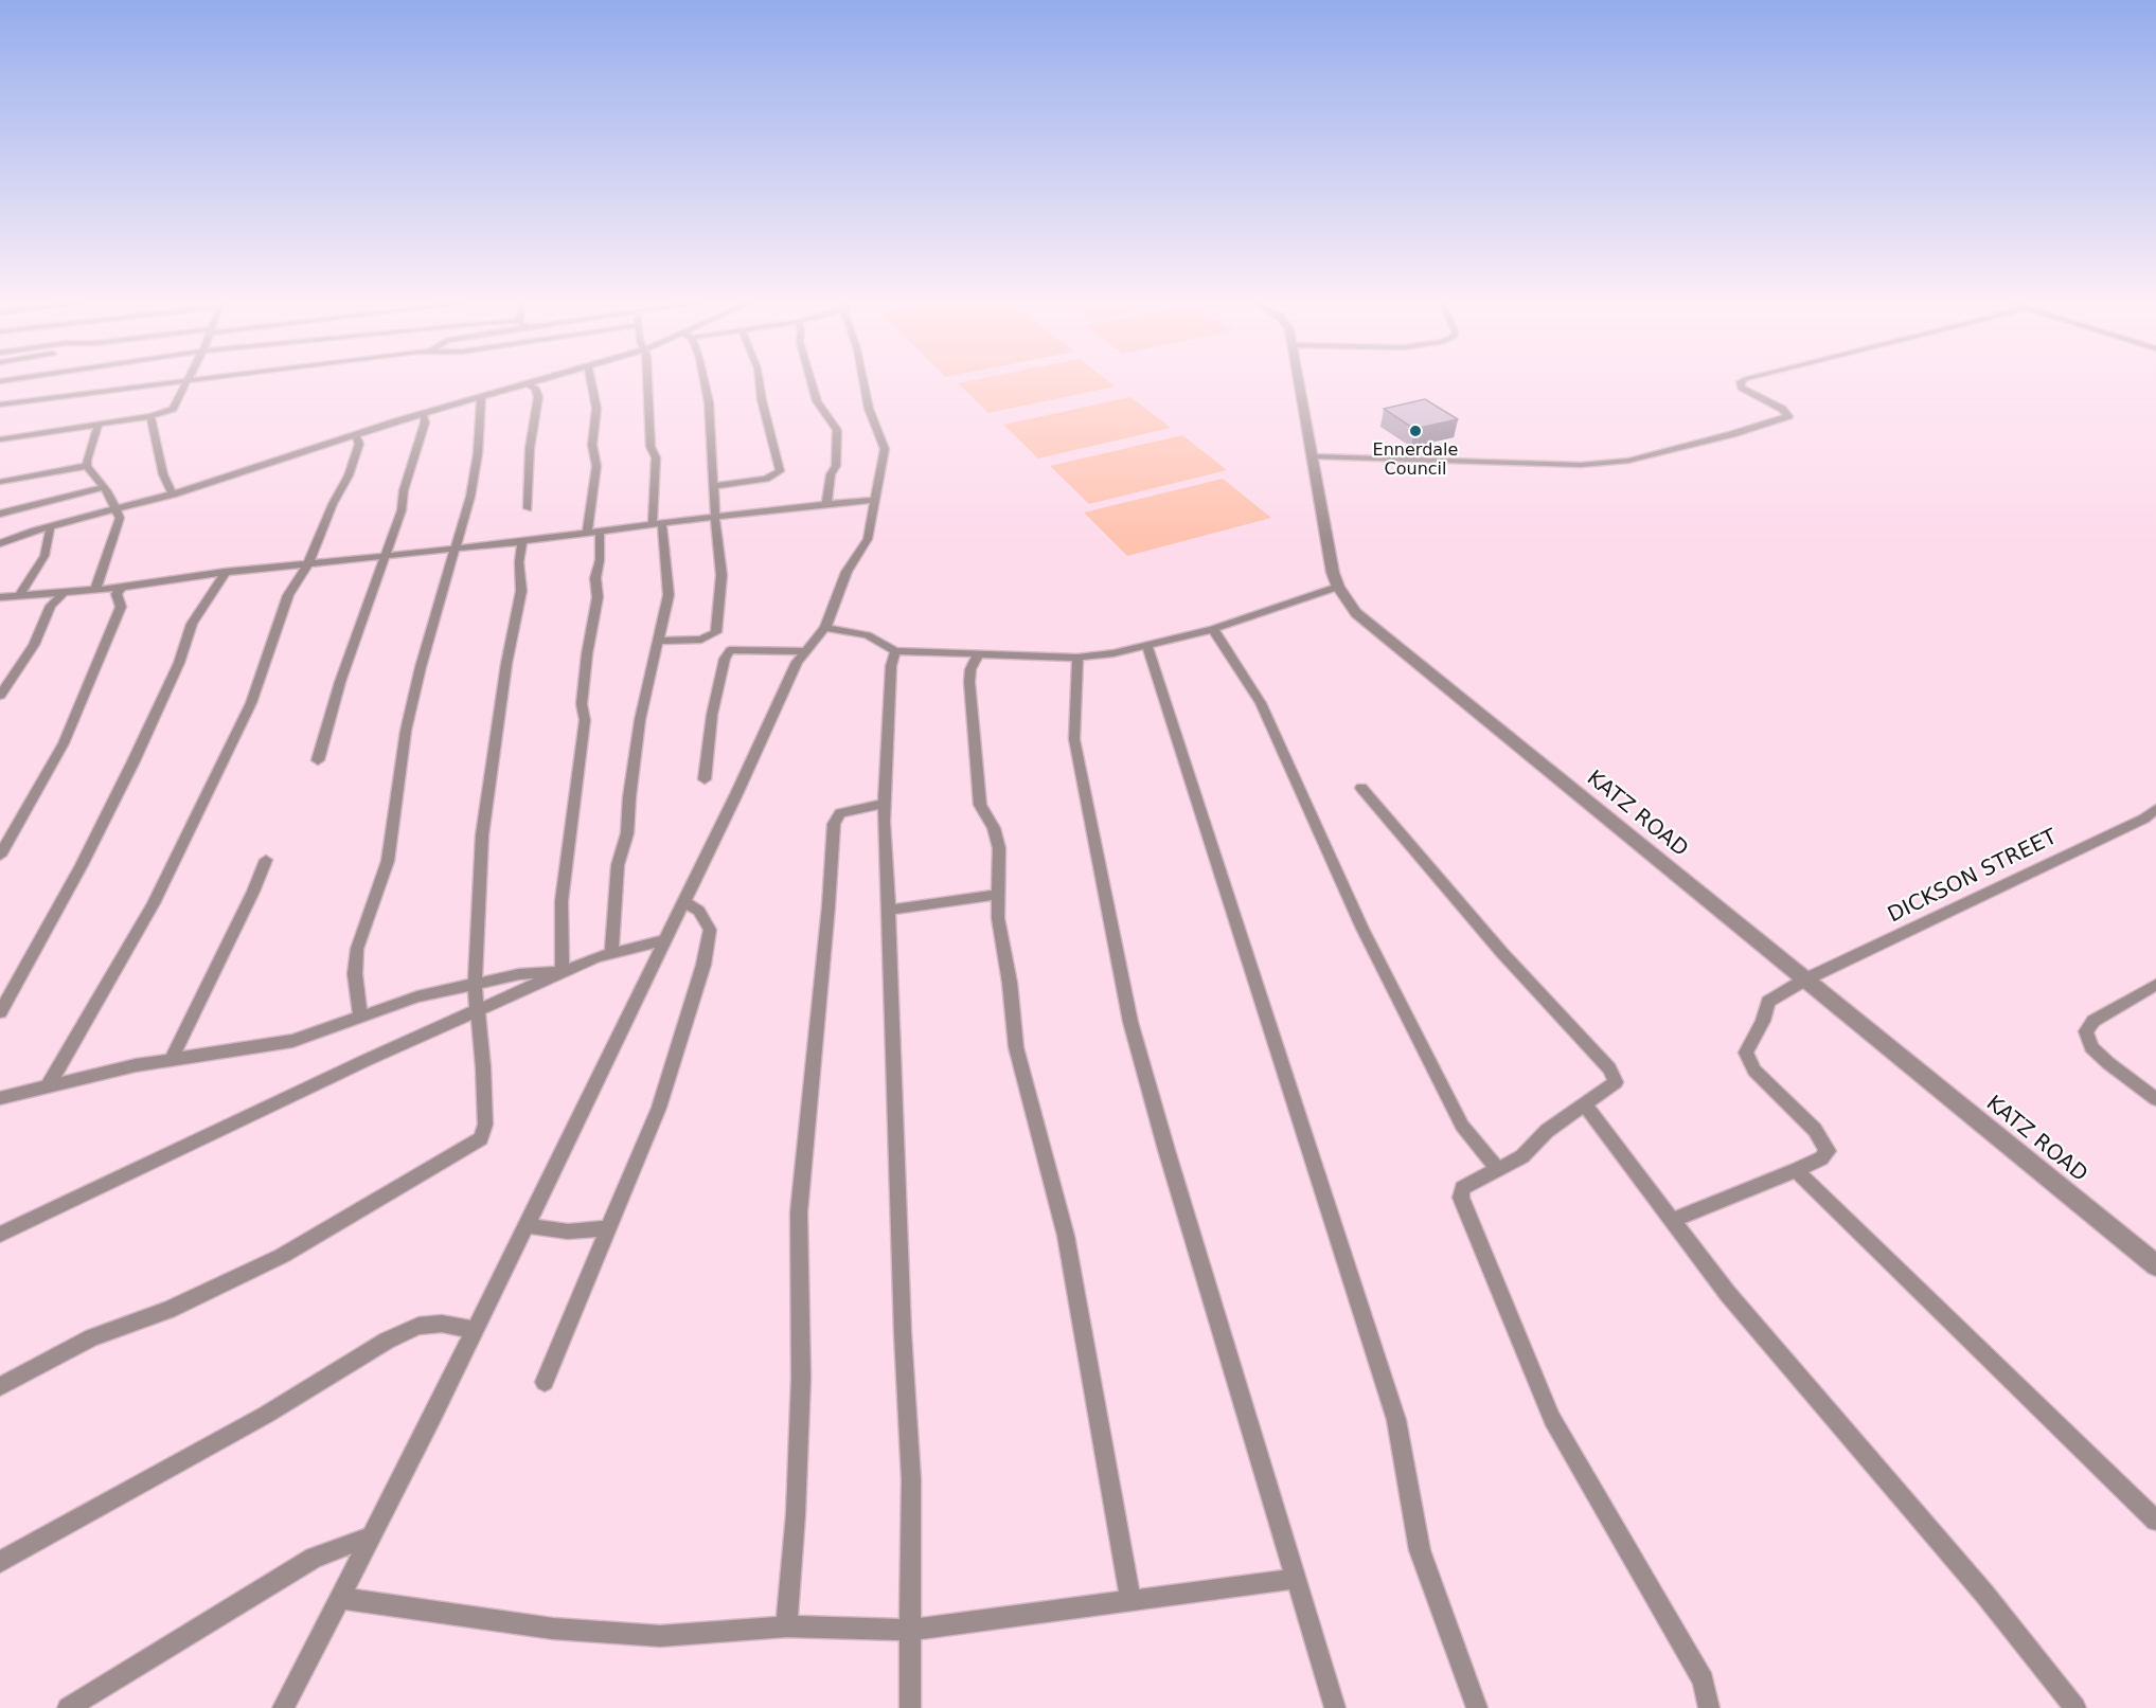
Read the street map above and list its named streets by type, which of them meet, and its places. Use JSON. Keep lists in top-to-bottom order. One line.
{"streets":{"street":["KATZ ROAD","DICKSON STREET"]},"crossings":[["KATZ ROAD","DICKSON STREET"]],"places":["Ennerdale Council"]}
